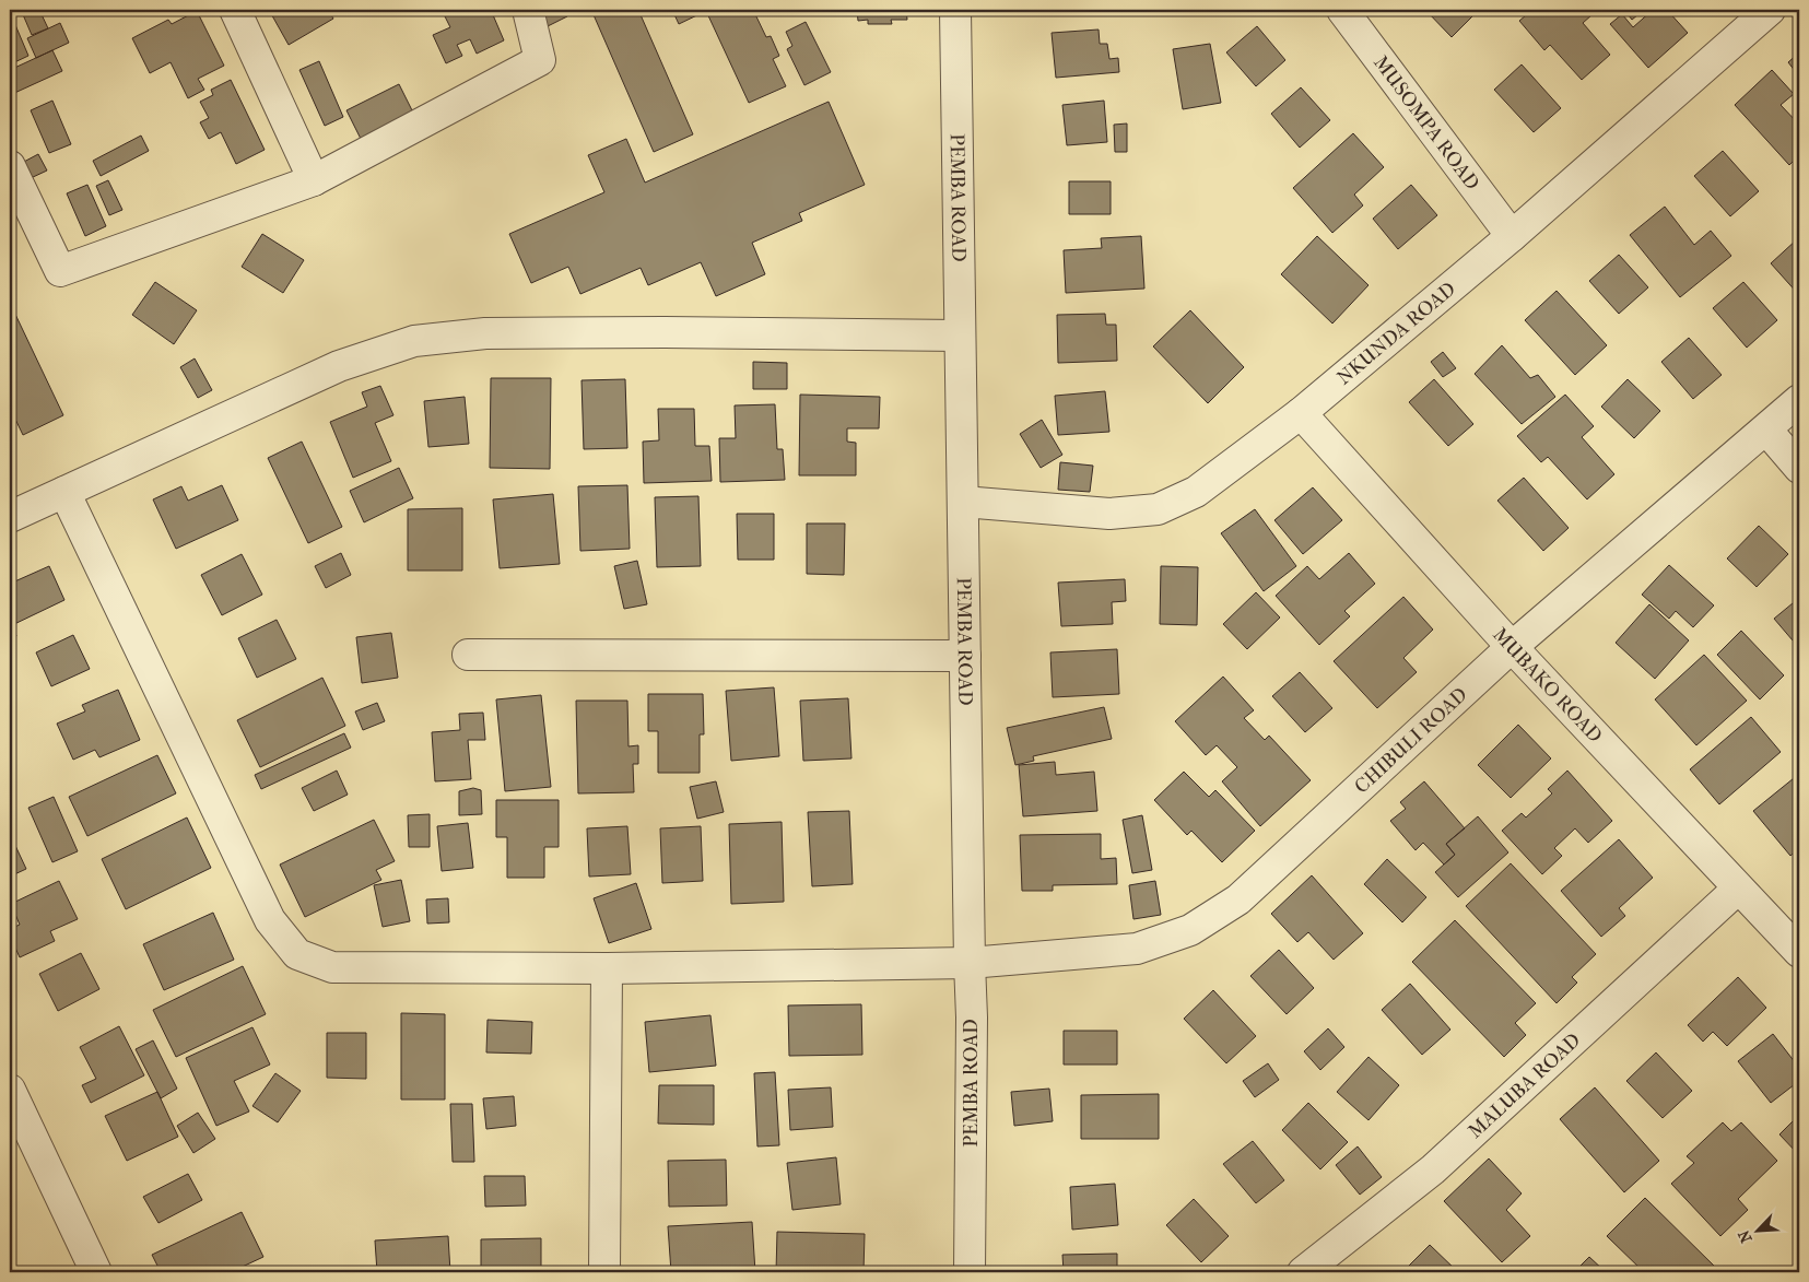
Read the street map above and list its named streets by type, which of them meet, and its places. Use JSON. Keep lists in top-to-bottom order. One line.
{"streets":{"street":["MUSOMPA ROAD","PEMBA ROAD","NKUNDA ROAD","MUBAKO ROAD","CHIBULI ROAD","MALUBA ROAD"]},"crossings":[["MUSOMPA ROAD","NKUNDA ROAD"],["PEMBA ROAD","NKUNDA ROAD"],["PEMBA ROAD","CHIBULI ROAD"],["NKUNDA ROAD","MUBAKO ROAD"],["MUBAKO ROAD","CHIBULI ROAD"],["MUBAKO ROAD","MALUBA ROAD"]],"north":"bottom left"}
